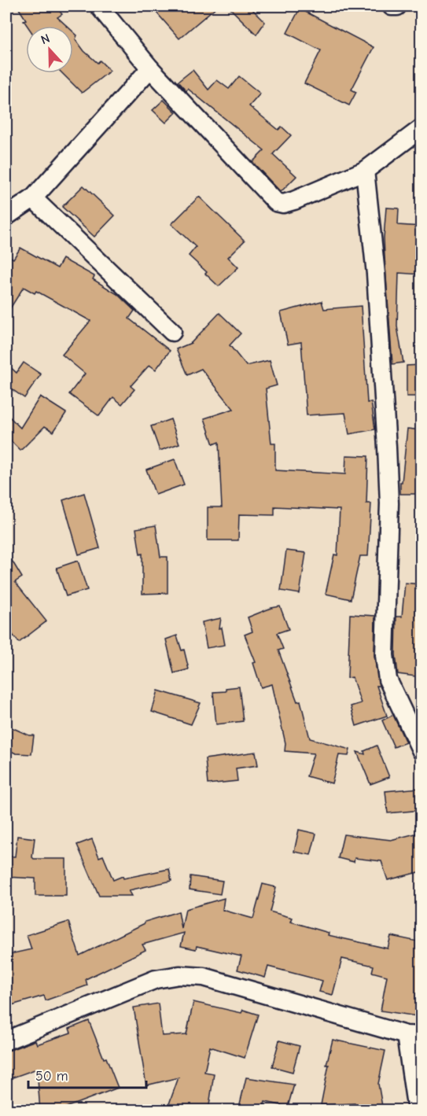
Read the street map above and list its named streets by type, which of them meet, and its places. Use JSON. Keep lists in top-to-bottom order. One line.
{"scale_bar":"50 m","north":"top"}
